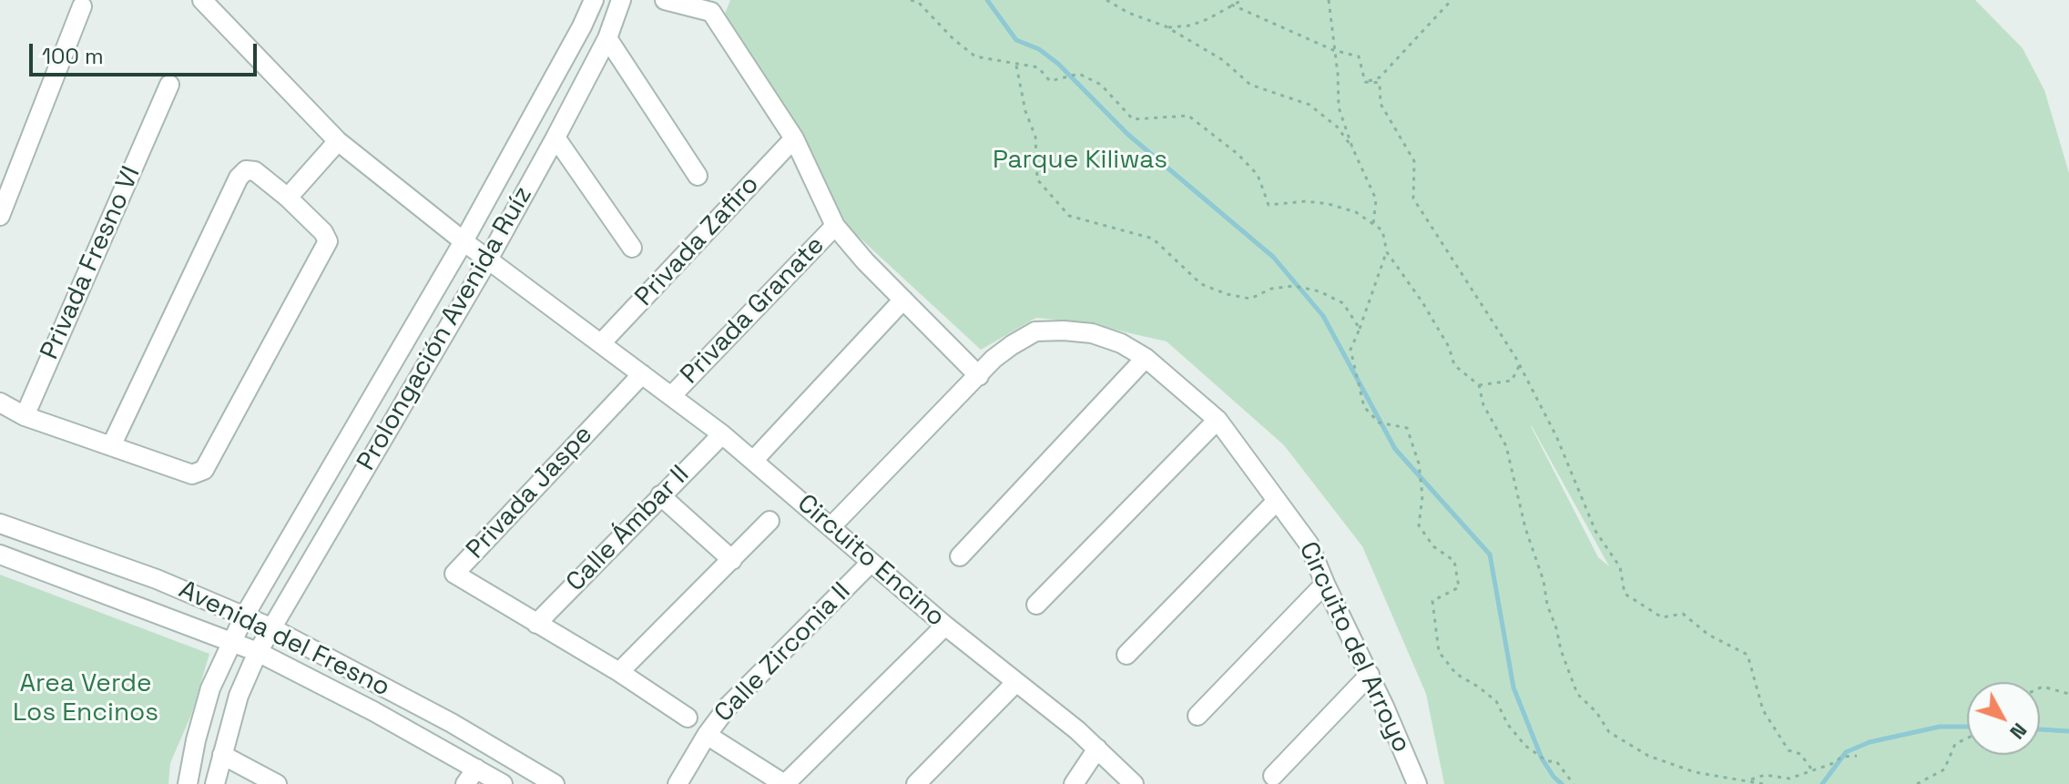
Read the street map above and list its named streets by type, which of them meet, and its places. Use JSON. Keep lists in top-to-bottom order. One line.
{"streets":{"street":["Privada Zafiro","Privada Fresno VI","Privada Granate","Prolongación Avenida Ruíz","Privada Jaspe","Calle Ámbar II","Circuito Encino","Avenida del Fresno","Circuito del Arroyo","Calle Zirconia II"]},"crossings":[["Privada Zafiro","Circuito Encino"],["Privada Granate","Circuito Encino"],["Prolongación Avenida Ruíz","Circuito Encino"],["Prolongación Avenida Ruíz","Avenida del Fresno"],["Privada Jaspe","Calle Ámbar II"],["Privada Jaspe","Circuito Encino"],["Calle Ámbar II","Circuito Encino"],["Circuito Encino","Circuito del Arroyo"],["Circuito Encino","Calle Zirconia II"]],"parks":["Parque Kiliwas","Area Verde Los Encinos"],"scale_bar":"100 m","north":"bottom right"}
